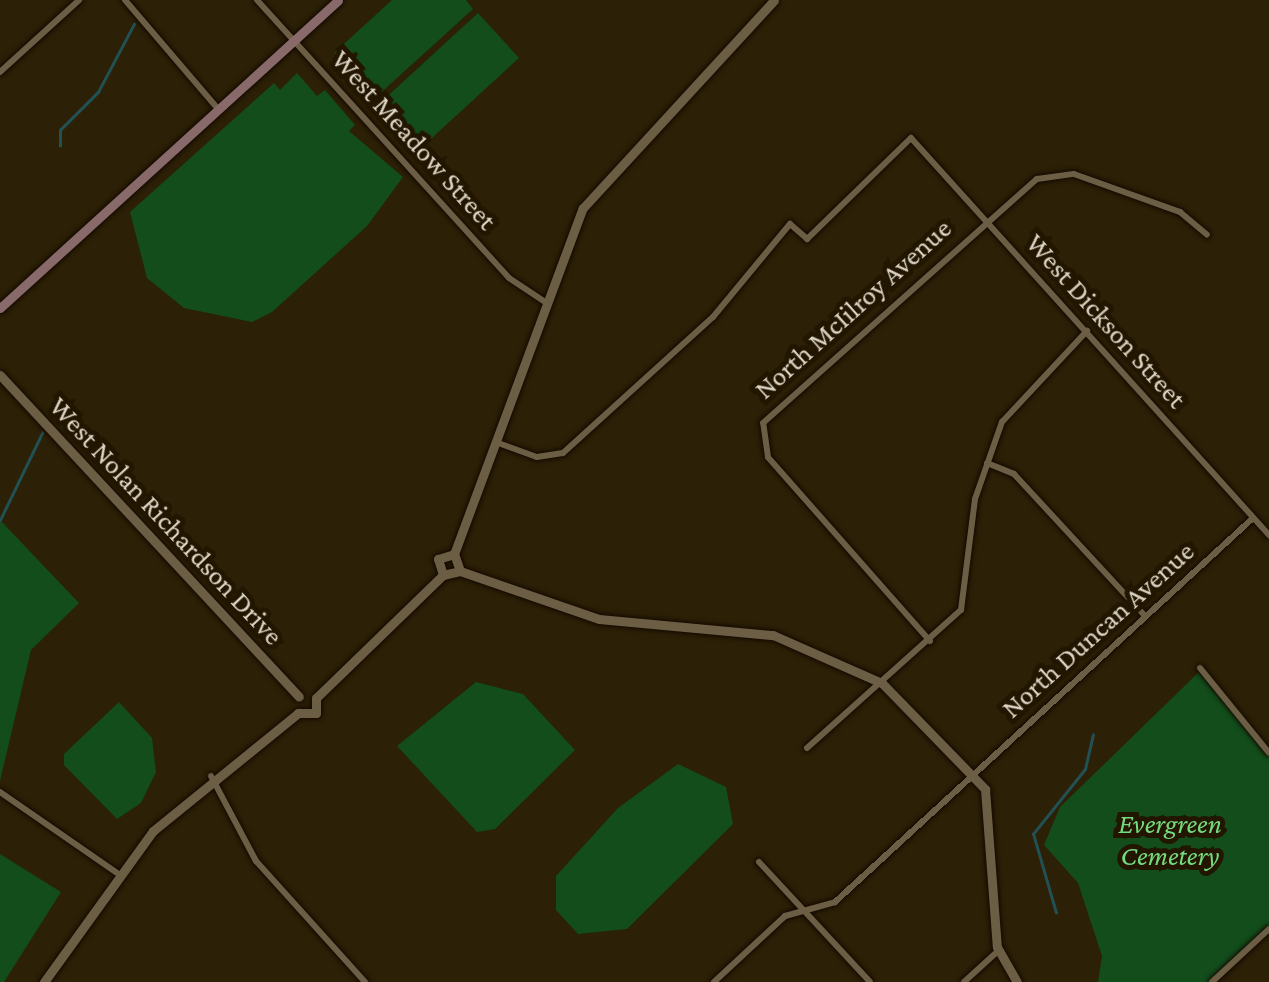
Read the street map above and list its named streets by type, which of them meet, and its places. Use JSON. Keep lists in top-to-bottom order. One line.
{"streets":{"street":["West Meadow Street","North McIilroy Avenue","West Dickson Street","West Nolan Richardson Drive","North Duncan Avenue"]},"crossings":[["North McIilroy Avenue","West Dickson Street"],["West Dickson Street","North Duncan Avenue"]],"parks":["Evergreen Cemetery"]}
